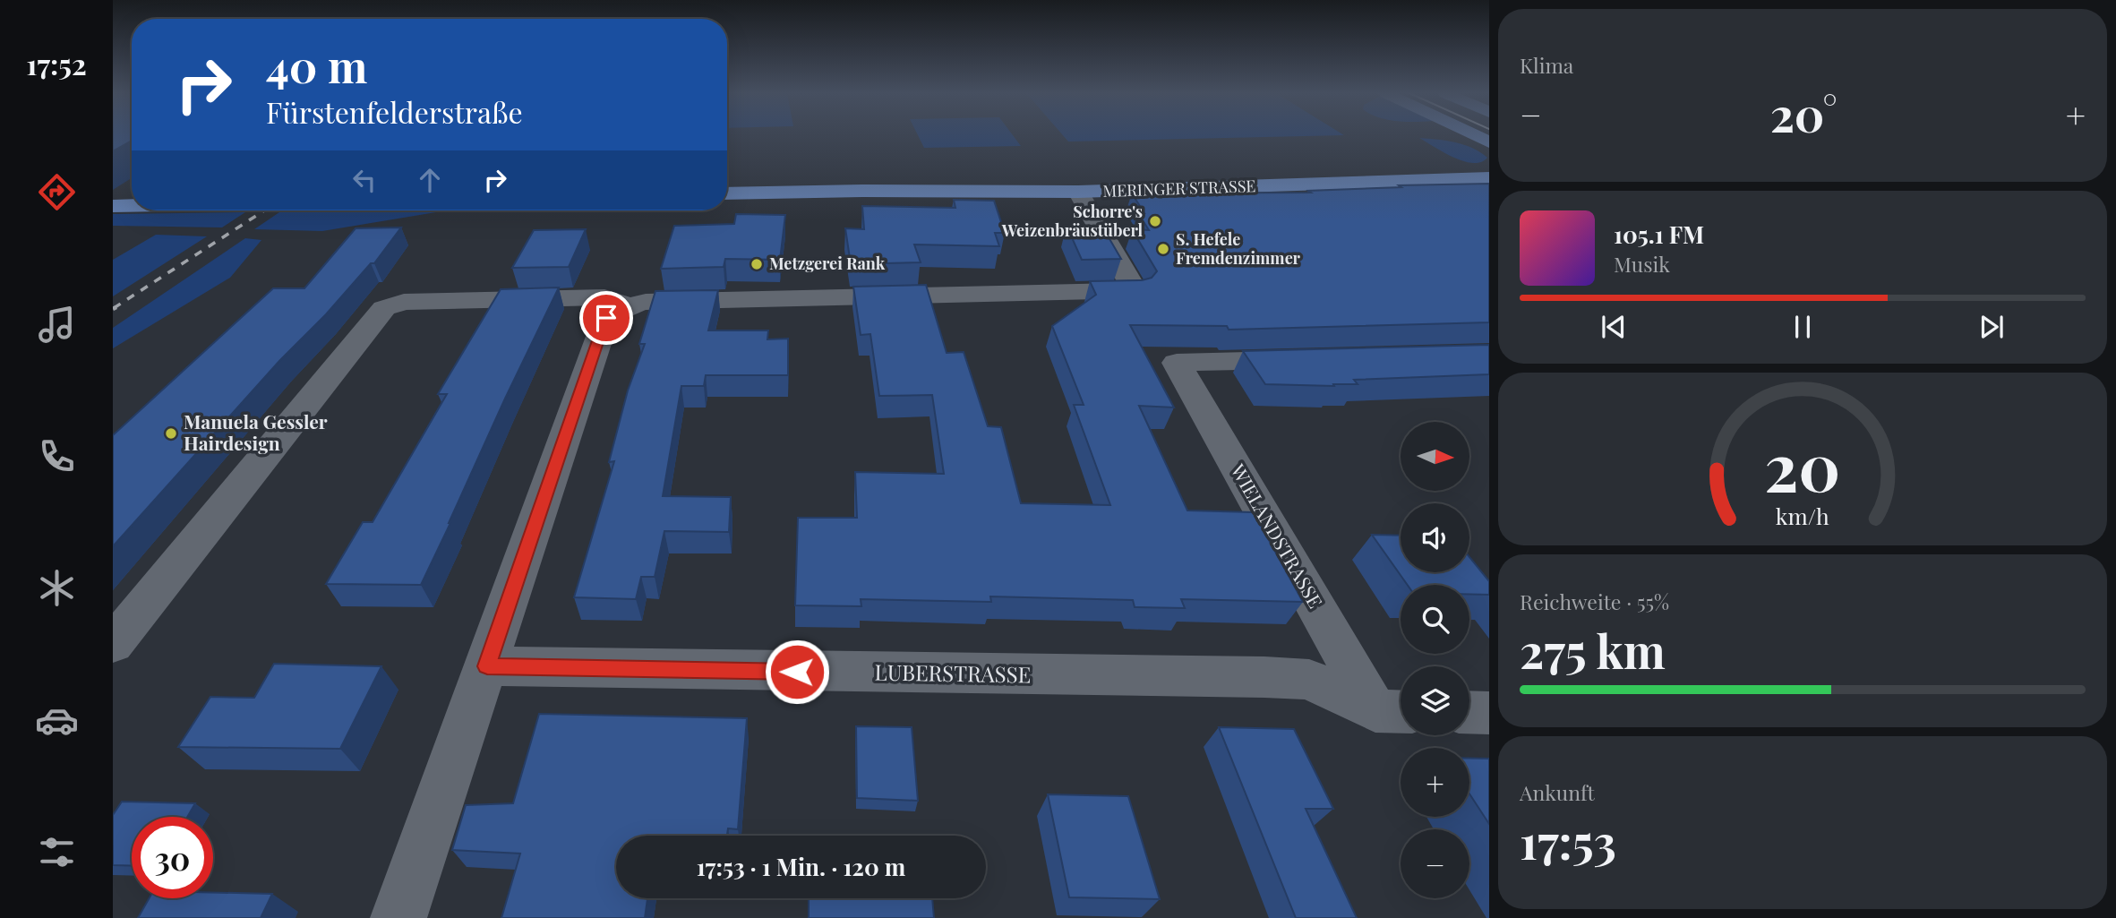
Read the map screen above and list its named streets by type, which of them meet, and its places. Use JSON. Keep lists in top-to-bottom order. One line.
{"streets":{"main road":["MERINGER STRASSE"],"street":["WIELANDSTRASSE","LUBERSTRASSE"]},"crossings":[["WIELANDSTRASSE","LUBERSTRASSE"]],"places":["Schorre's Weizenbräustüberl","S. Hefele Fremdenzimmer","Metzgerei Rank","Manuela Gessler Hairdesign"],"north":"right","page":{"tabs":"17:52","tile":["Klima",["Reichweite · 55%","275 km"],["Ankunft","17:53"]],"turn":["40 m","Fürstenfelderstraße"],"heat":["−","20°","+"],"song":["105.1 FM","Musik"],"map_buttons":["+","−"],"limit":"30","trip":"17:53 · 1 Min. · 120 m","gauge":["20","km/h"]}}
